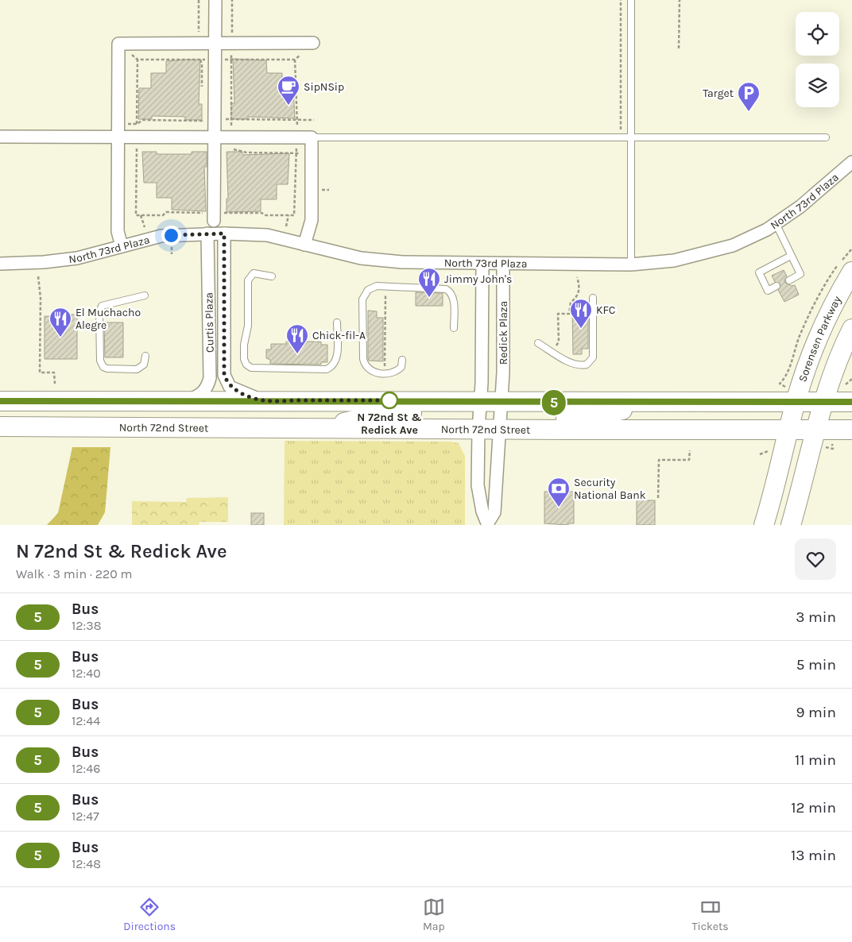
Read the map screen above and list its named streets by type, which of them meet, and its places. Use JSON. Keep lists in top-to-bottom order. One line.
{"streets":{"main road":["Sorensen Parkway","North 72nd Street"],"street":["North 73rd Plaza","Curtis Plaza","Redick Plaza"]},"crossings":[["North 73rd Plaza","Curtis Plaza"],["North 73rd Plaza","Redick Plaza"],["Curtis Plaza","North 72nd Street"],["Redick Plaza","North 72nd Street"],["Sorensen Parkway","North 72nd Street"]],"places":{"cafe":["SipNSip"],"parking":["Target"],"restaurant":["Jimmy John's","KFC","El Muchacho Alegre","Chick-fil-A"],"other":["N 72nd St & Redick Ave"],"bank":["Security National Bank"]},"lines":["bus line 5"],"page":{"on_map":"5","heading":["N 72nd St & Redick Ave","Walk · 3 min · 220 m"],"list":[{"mark":"5","name":"Bus","note":"12:38","value":"3 min"},{"mark":"5","name":"Bus","note":"12:40","value":"5 min"},{"mark":"5","name":"Bus","note":"12:44","value":"9 min"},{"mark":"5","name":"Bus","note":"12:46","value":"11 min"},{"mark":"5","name":"Bus","note":"12:47","value":"12 min"},{"mark":"5","name":"Bus","note":"12:48","value":"13 min"}],"tabs":["Directions","Map","Tickets"]}}
